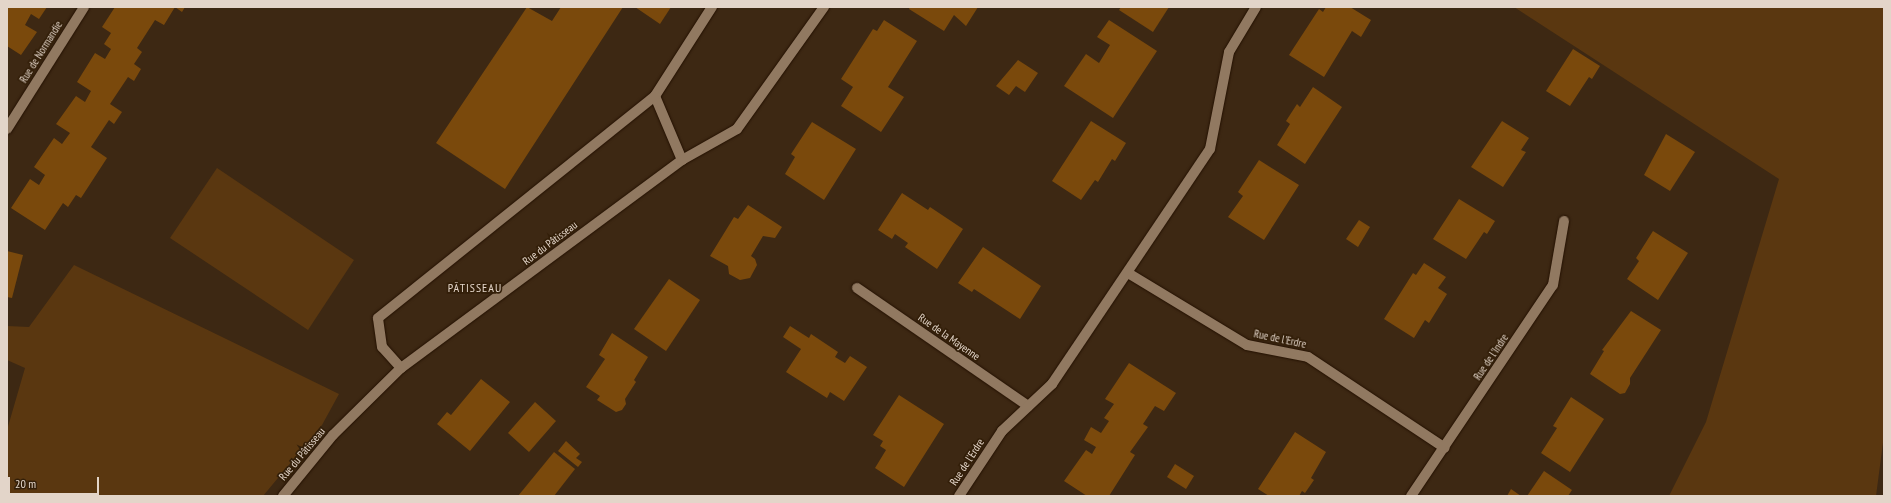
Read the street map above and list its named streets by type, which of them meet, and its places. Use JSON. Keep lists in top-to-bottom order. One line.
{"streets":{"street":["Rue de Normandie","Rue du Pâtisseau","Rue de la Mayenne","Rue de l'Erdre","Rue de l'Indre"]},"crossings":[["Rue de la Mayenne","Rue de l'Erdre"],["Rue de l'Erdre","Rue de l'Indre"]],"districts":["PÂTISSEAU"],"scale_bar":"20 m"}
